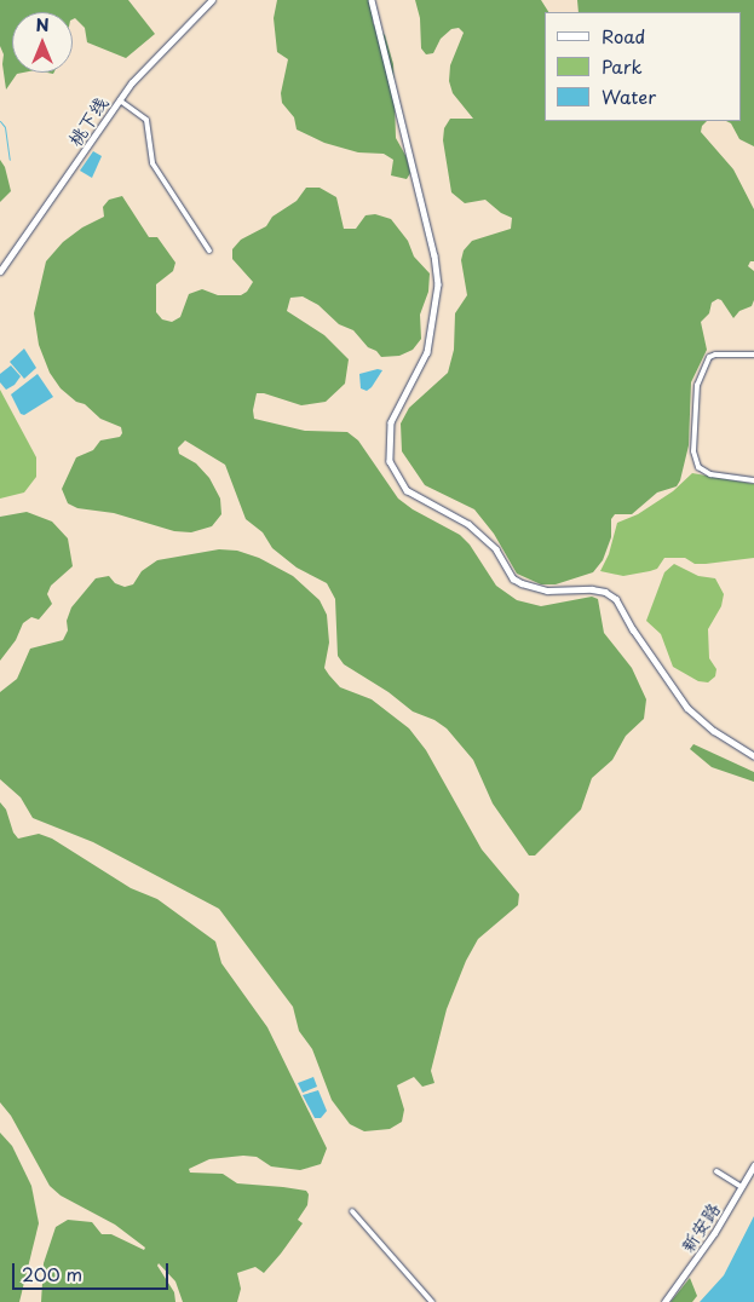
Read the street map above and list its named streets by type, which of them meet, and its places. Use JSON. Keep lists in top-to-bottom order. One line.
{"streets":{"main road":["桃下线","新安路"]},"legend":["Road","Park","Water"],"scale_bar":"200 m","north":"top"}
